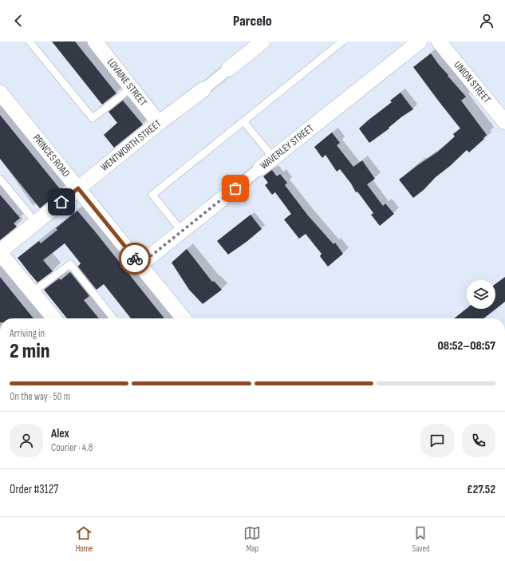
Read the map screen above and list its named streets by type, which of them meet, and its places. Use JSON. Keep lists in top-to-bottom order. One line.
{"streets":{"street":["LOVAINE STREET","UNION STREET","WENTWORTH STREET","WAVERLEY STREET","PRINCES ROAD"]},"crossings":[["LOVAINE STREET","WENTWORTH STREET"],["WENTWORTH STREET","PRINCES ROAD"],["WAVERLEY STREET","PRINCES ROAD"]],"page":{"header":"Parcelo","heading":["2 min","Arriving in","08:52–08:57"],"panel":["Alex","Courier · 4.8","Order #3127","£27.52"],"bar":"On the way · 50 m","tabs":["Home","Map","Saved"]}}
